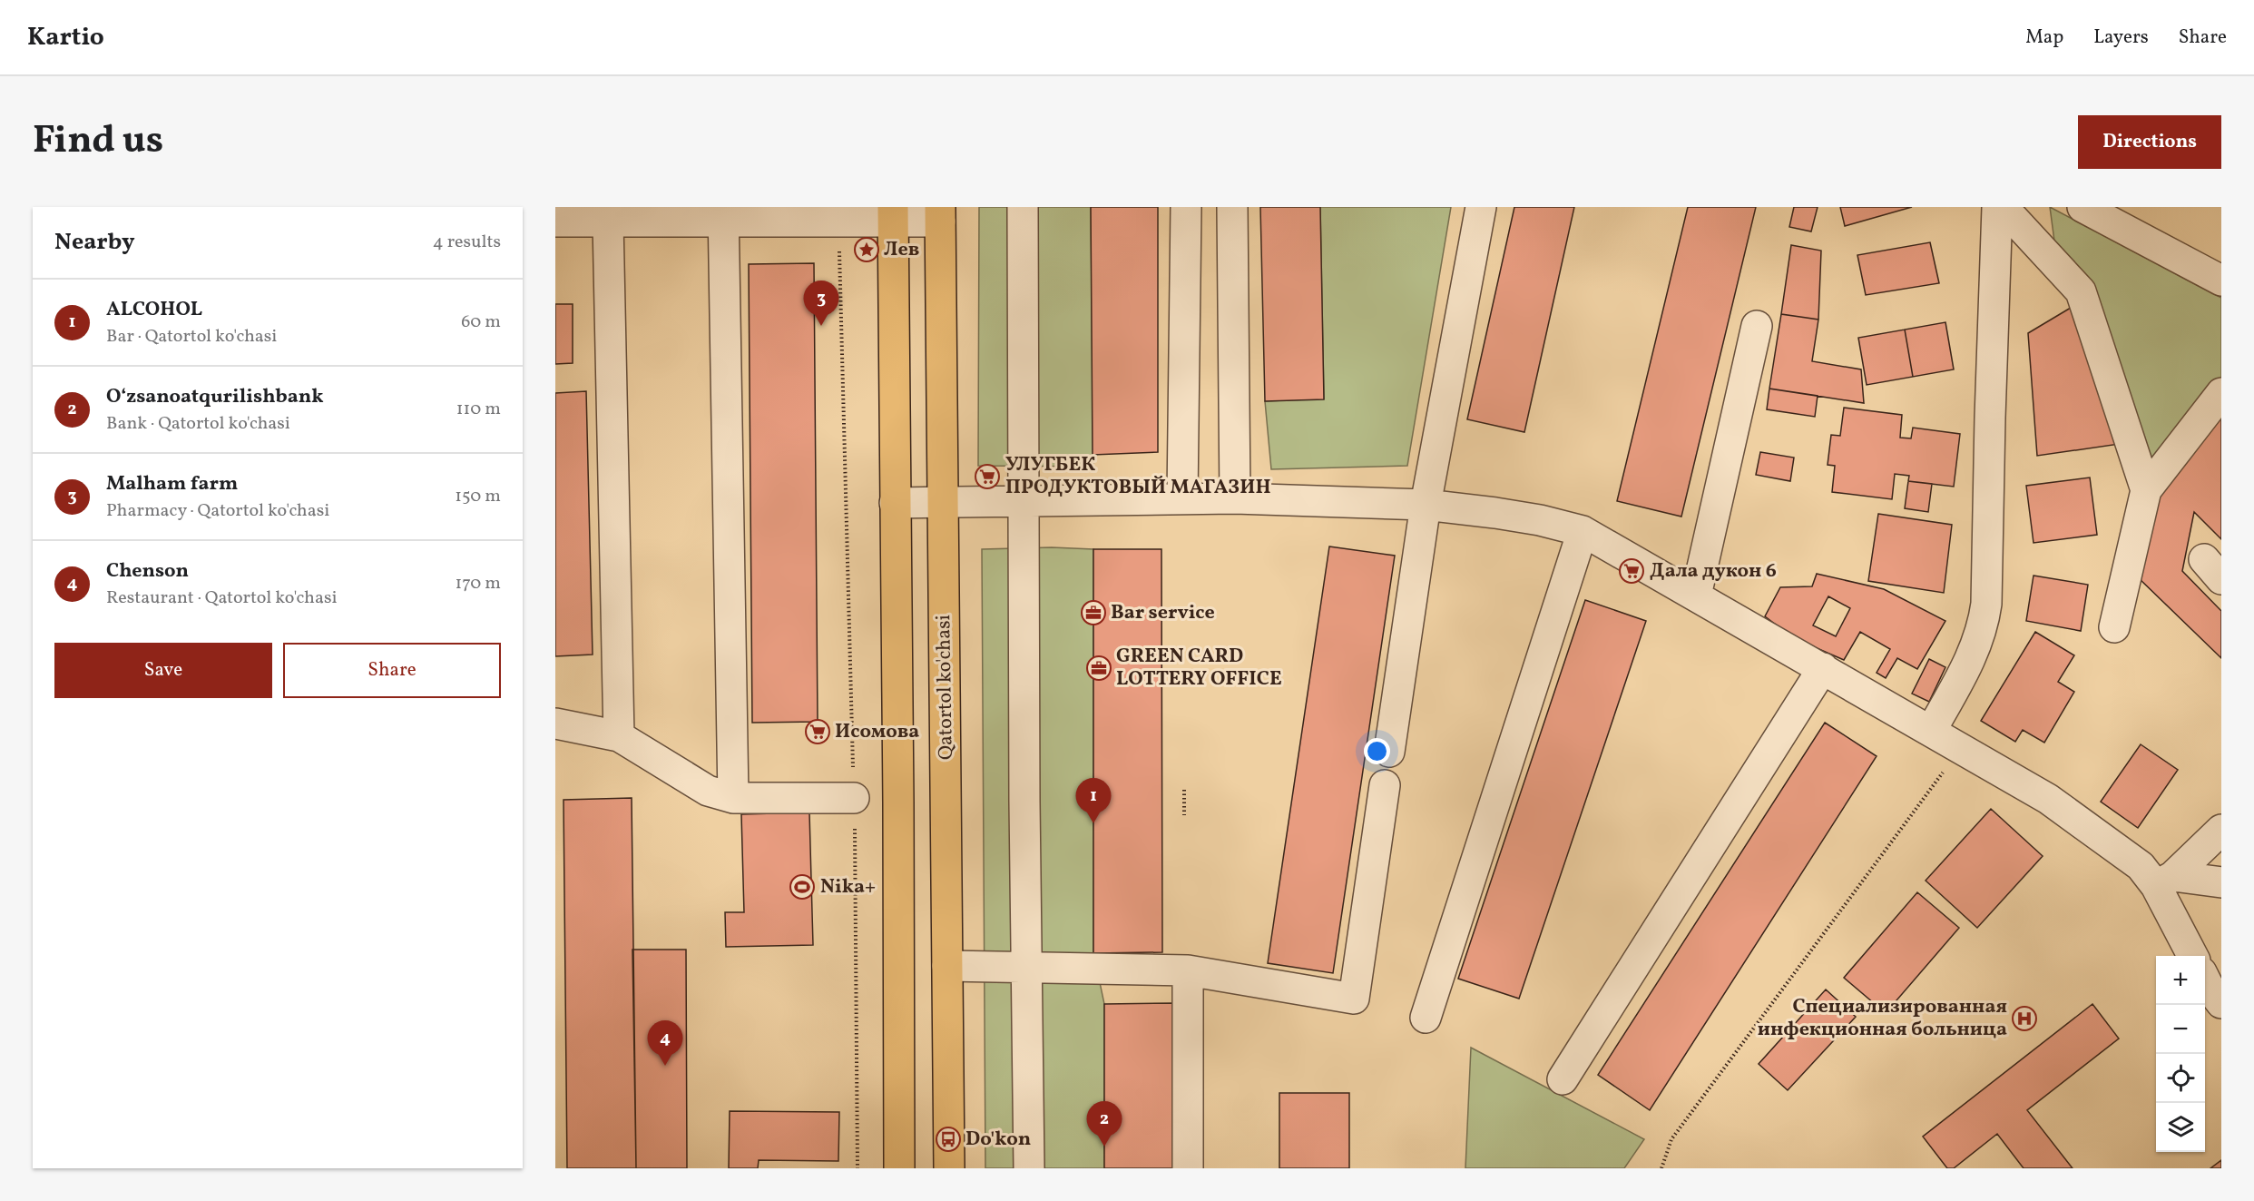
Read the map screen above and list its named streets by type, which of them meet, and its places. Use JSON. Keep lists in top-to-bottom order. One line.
{"streets":{"main road":["Qatortol ko'chasi"]},"places":{"place":["Лев"],"supermarket":["УЛУГБЕК ПРОДУКТОВЫЙ МАГАЗИН","Дала дукон 6","Исомова"],"office":["Bar service","GREEN CARD LOTTERY OFFICE"],"sports":["Nika+"],"hospital":["Специализированная инфекционная больница"],"bus stop":["Do'kon"]},"page":{"header":"Kartio","nav":["Map","Layers","Share"],"title":"Find us","buttons":["Directions",["Save","Share"]],"heading":["Nearby","4 results"],"list":[{"mark":"1","name":"ALCOHOL","note":"Bar · Qatortol ko'chasi","value":"60 m"},{"mark":"2","name":"Oʻzsanoatqurilishbank","note":"Bank · Qatortol ko'chasi","value":"110 m"},{"mark":"3","name":"Malham farm","note":"Pharmacy · Qatortol ko'chasi","value":"150 m"},{"mark":"4","name":"Chenson","note":"Restaurant · Qatortol ko'chasi","value":"170 m"}],"pins":["3","1","4","2"],"map_buttons":["+","−"]}}
